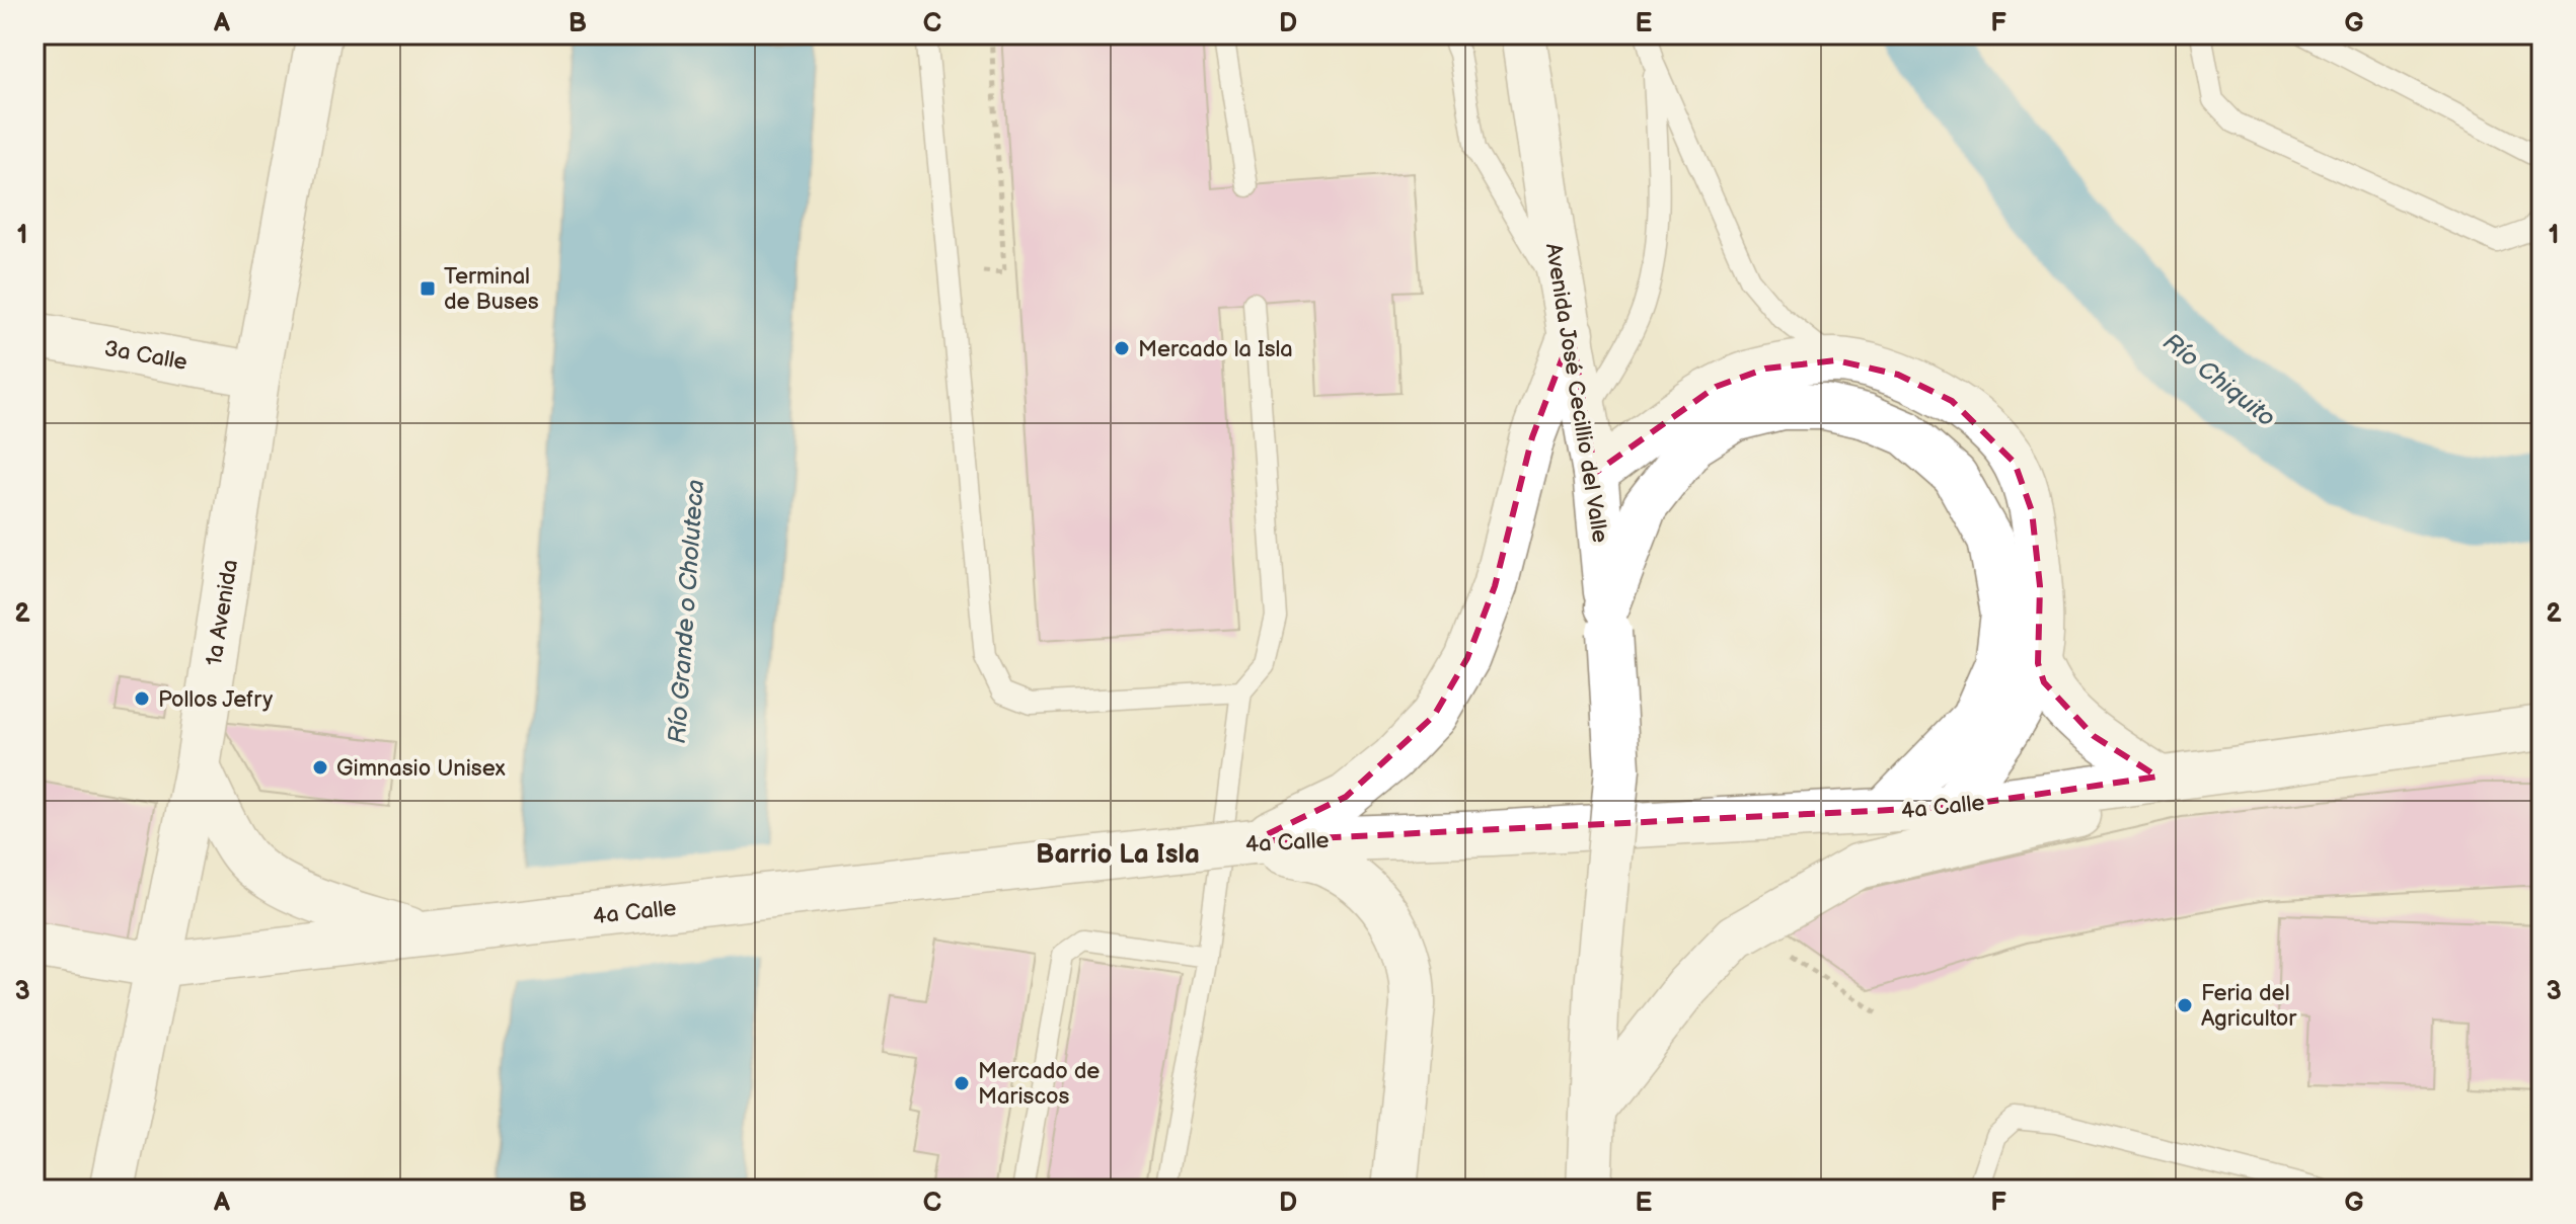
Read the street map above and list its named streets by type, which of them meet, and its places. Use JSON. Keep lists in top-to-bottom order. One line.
{"streets":{"street":["3a Calle","Avenida José Cecillio del Valle","1a Avenida","4a Calle"]},"crossings":[["3a Calle","1a Avenida"],["1a Avenida","4a Calle"]],"districts":["Barrio La Isla"],"water":["Río Chiquito","Río Grande o Choluteca"],"places":{"transit":["Terminal de Buses"],"other":["Mercado la Isla","Pollos Jefry","Gimnasio Unisex","Feria del Agricultor","Mercado de Mariscos"]},"grid":{"columns":["A","B","C","D","E","F","G"],"rows":["1","2","3"]}}
